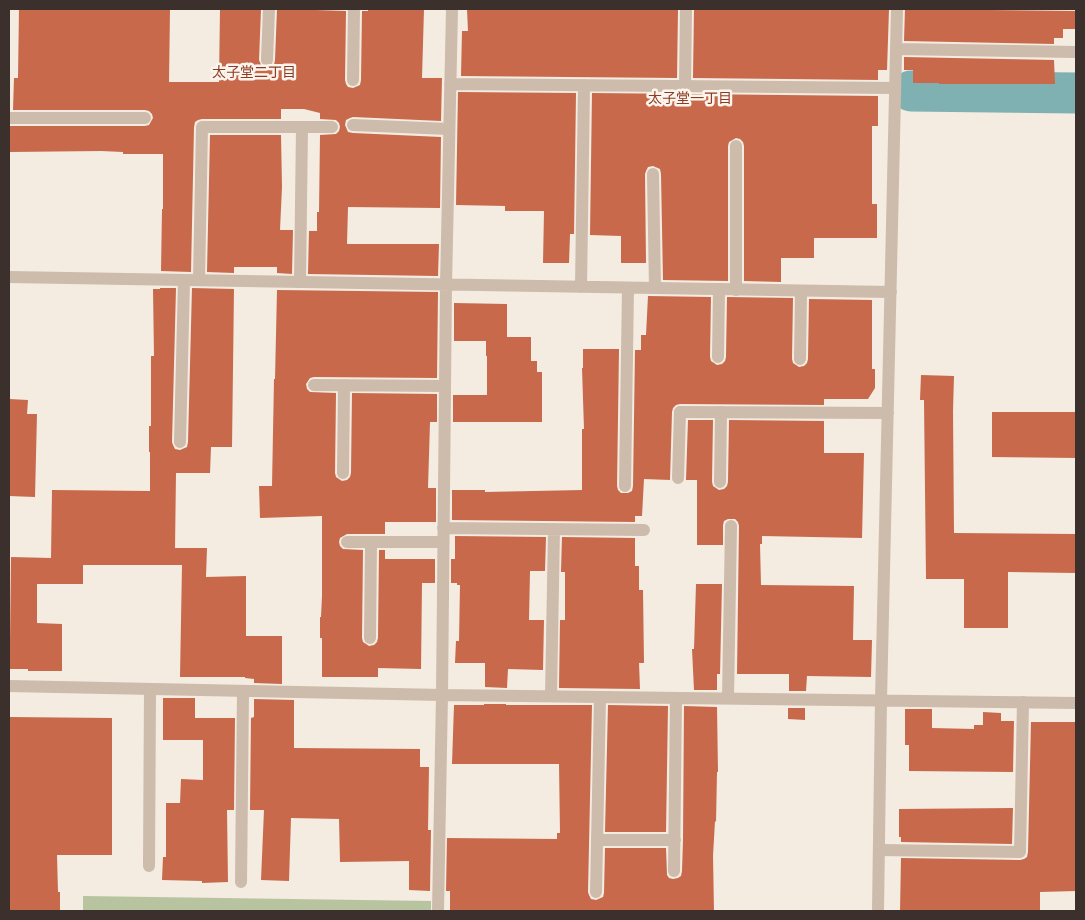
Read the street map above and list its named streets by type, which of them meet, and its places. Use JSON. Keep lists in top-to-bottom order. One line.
{"districts":["太子堂二丁目","太子堂一丁目"]}
